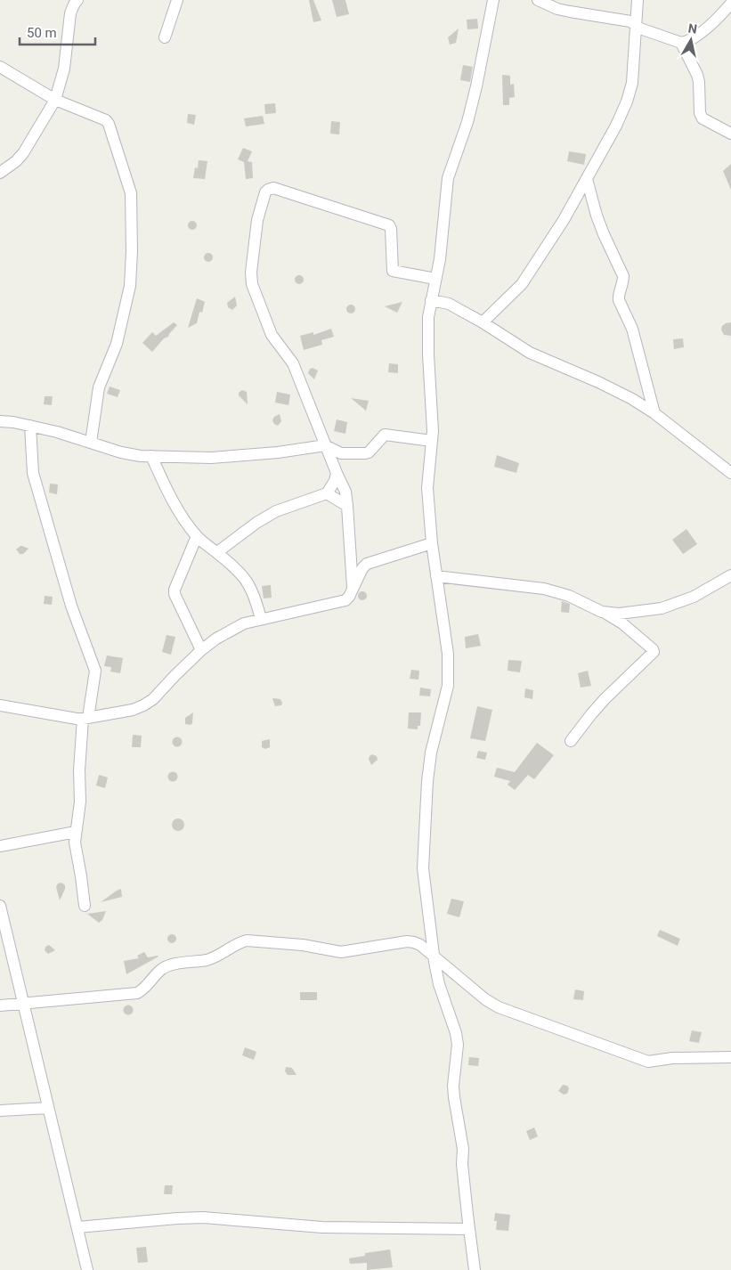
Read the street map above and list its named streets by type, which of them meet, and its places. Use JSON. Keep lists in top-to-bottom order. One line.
{"scale_bar":"50 m","north":"top"}
